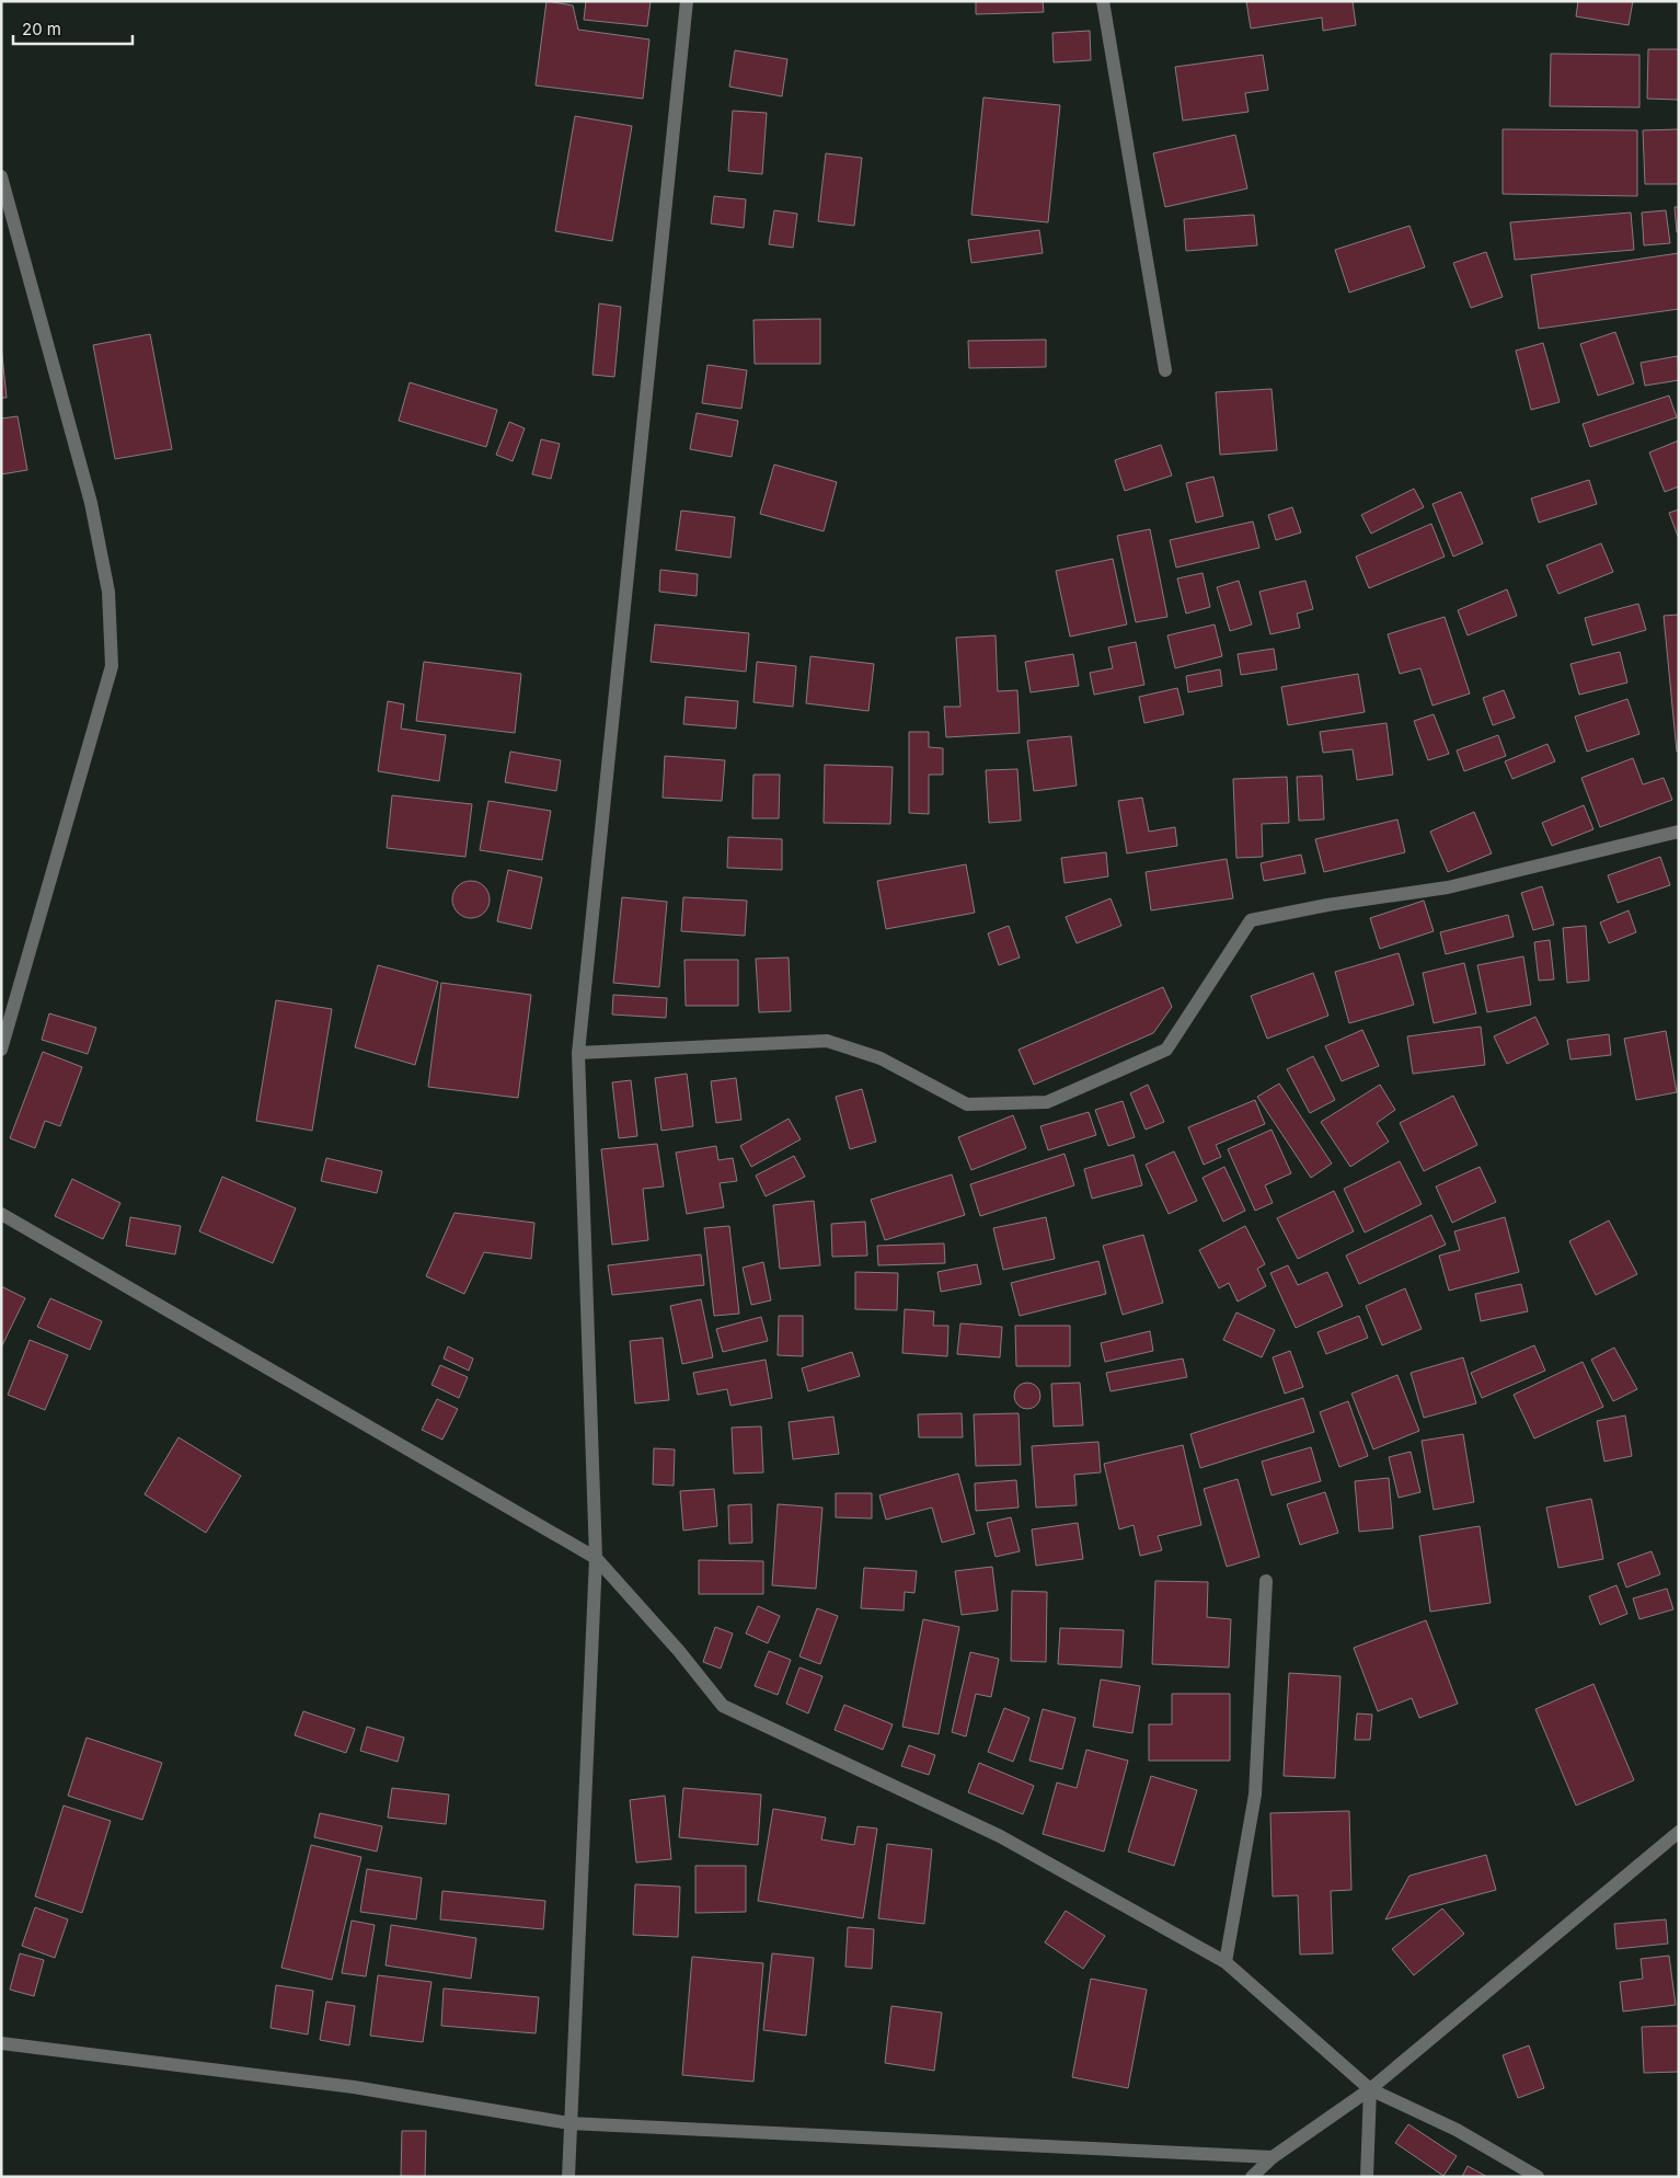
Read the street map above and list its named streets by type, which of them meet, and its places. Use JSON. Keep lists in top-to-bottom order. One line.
{"scale_bar":"20 m"}
